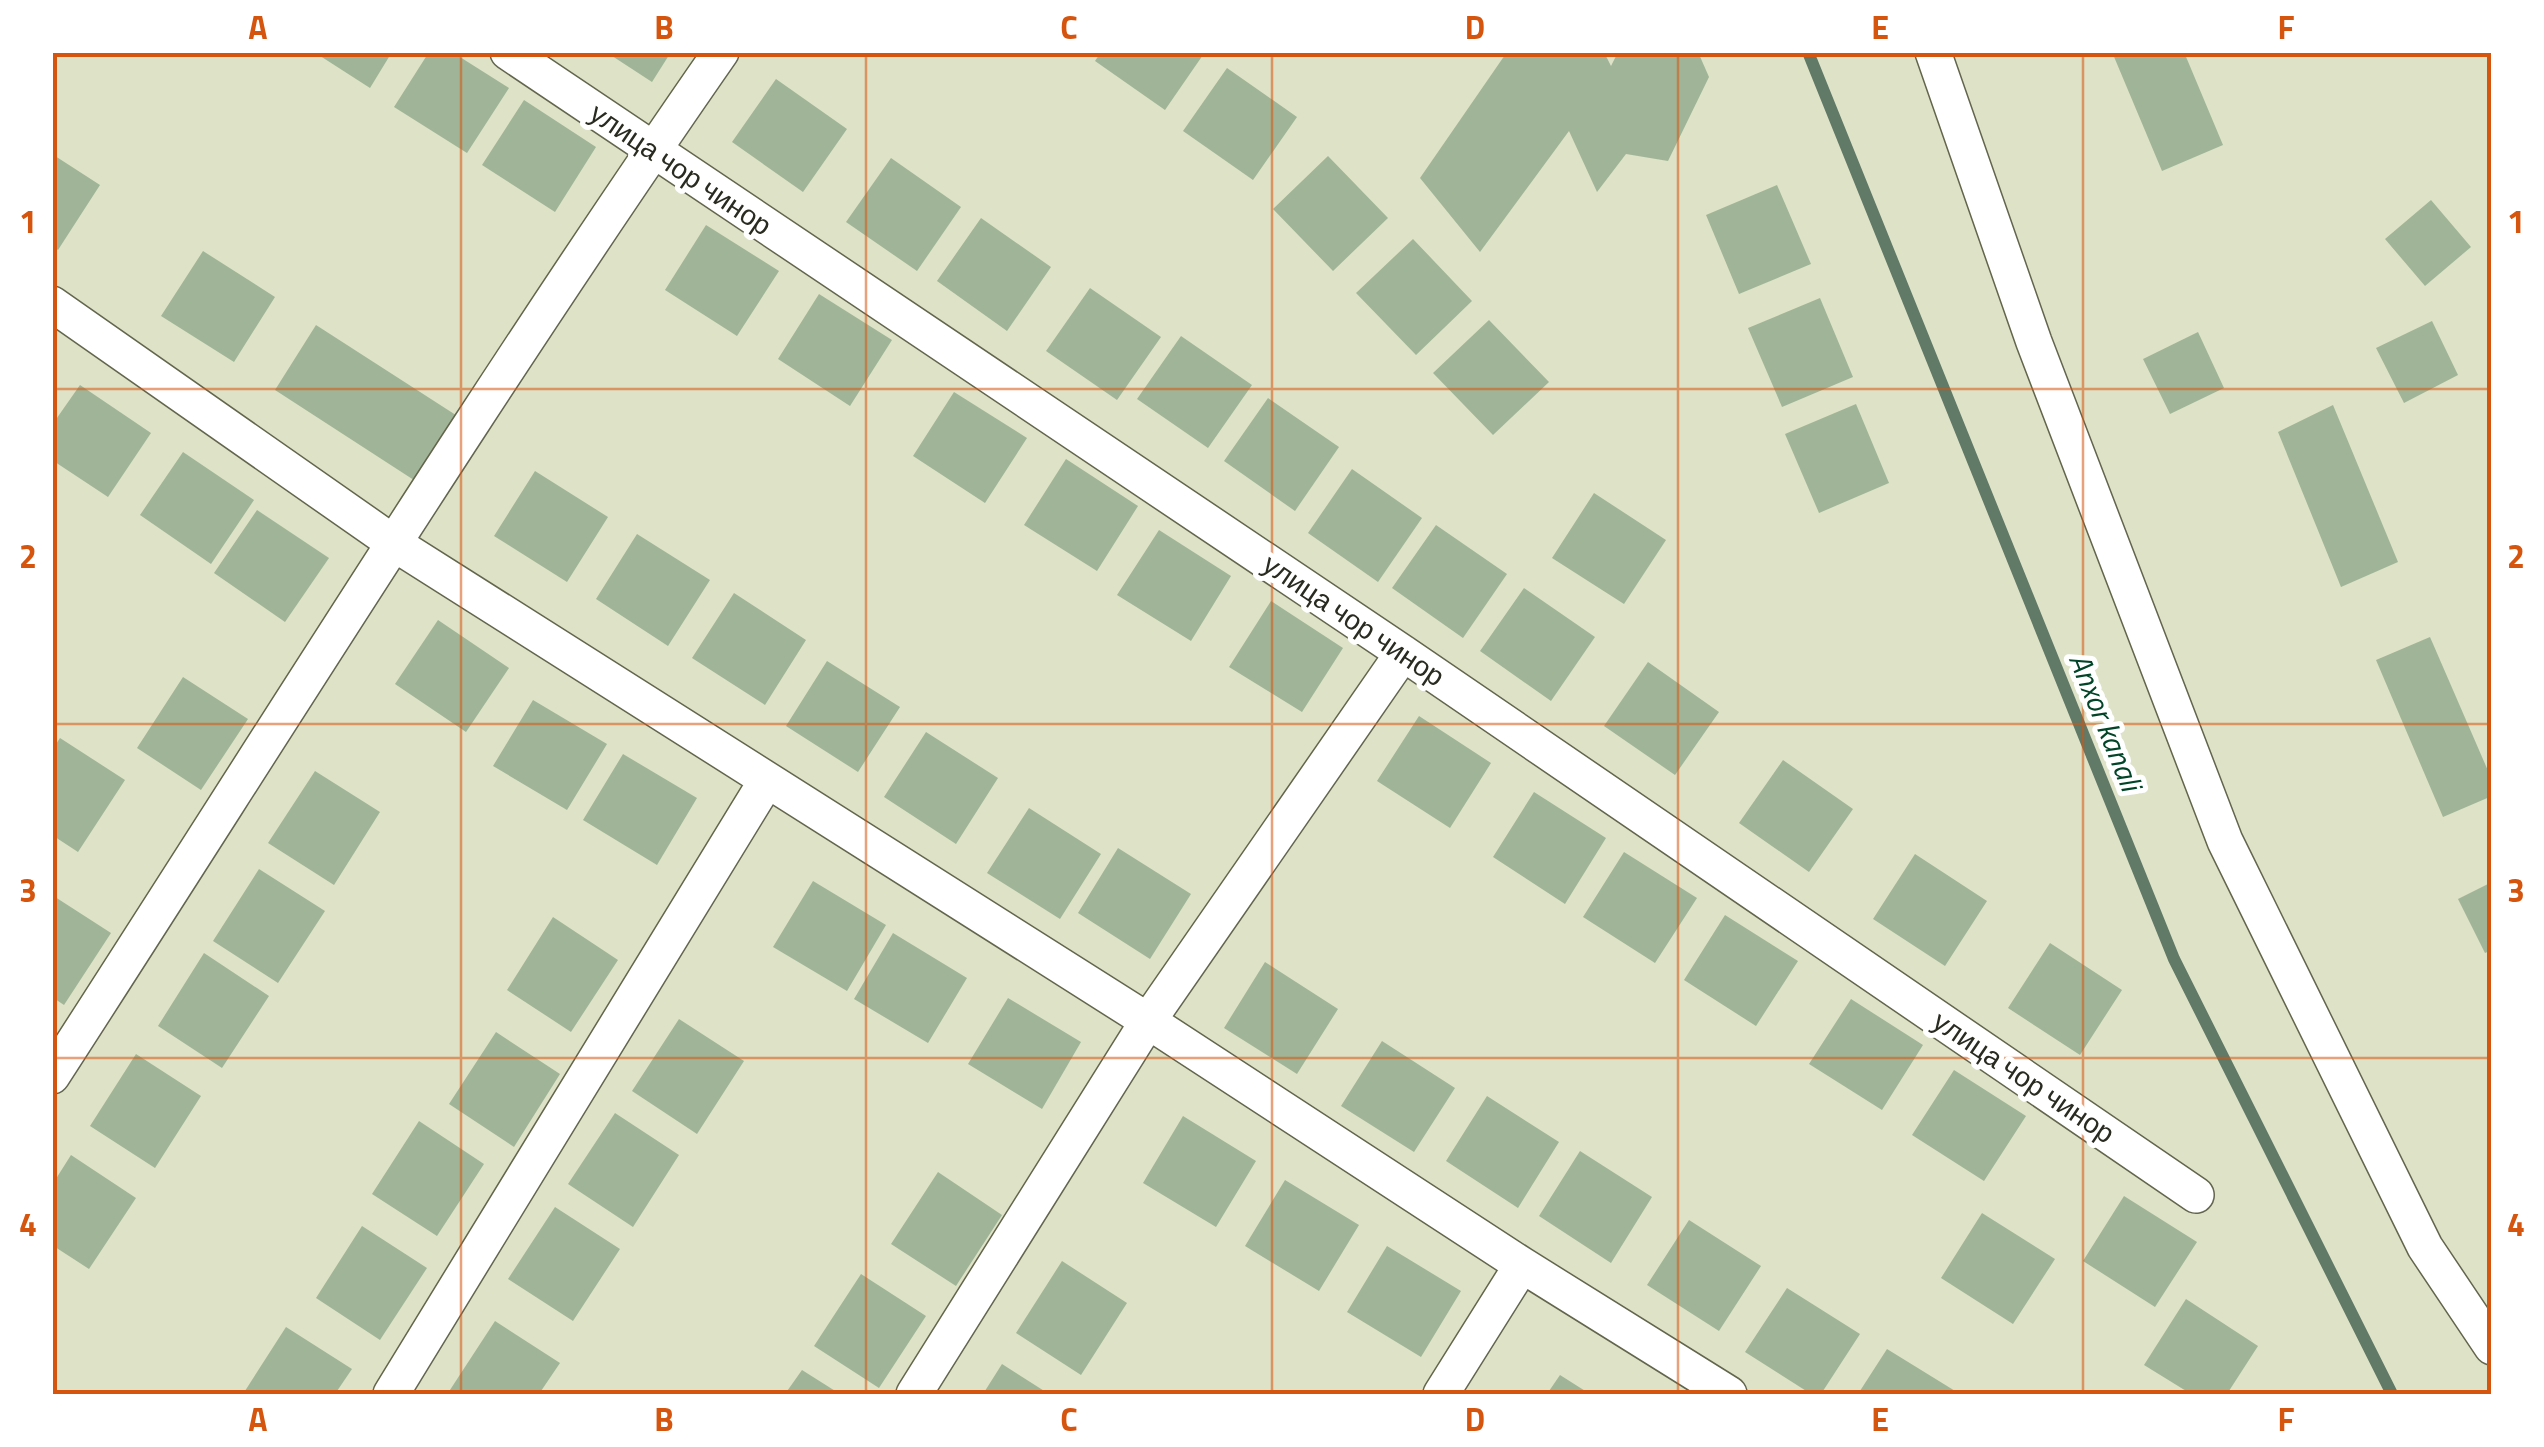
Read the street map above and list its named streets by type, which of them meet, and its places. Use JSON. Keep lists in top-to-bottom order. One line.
{"streets":{"street":["улица чор чинор"]},"water":["Anxor kanali"],"grid":{"columns":["A","B","C","D","E","F"],"rows":["1","2","3","4"]}}
